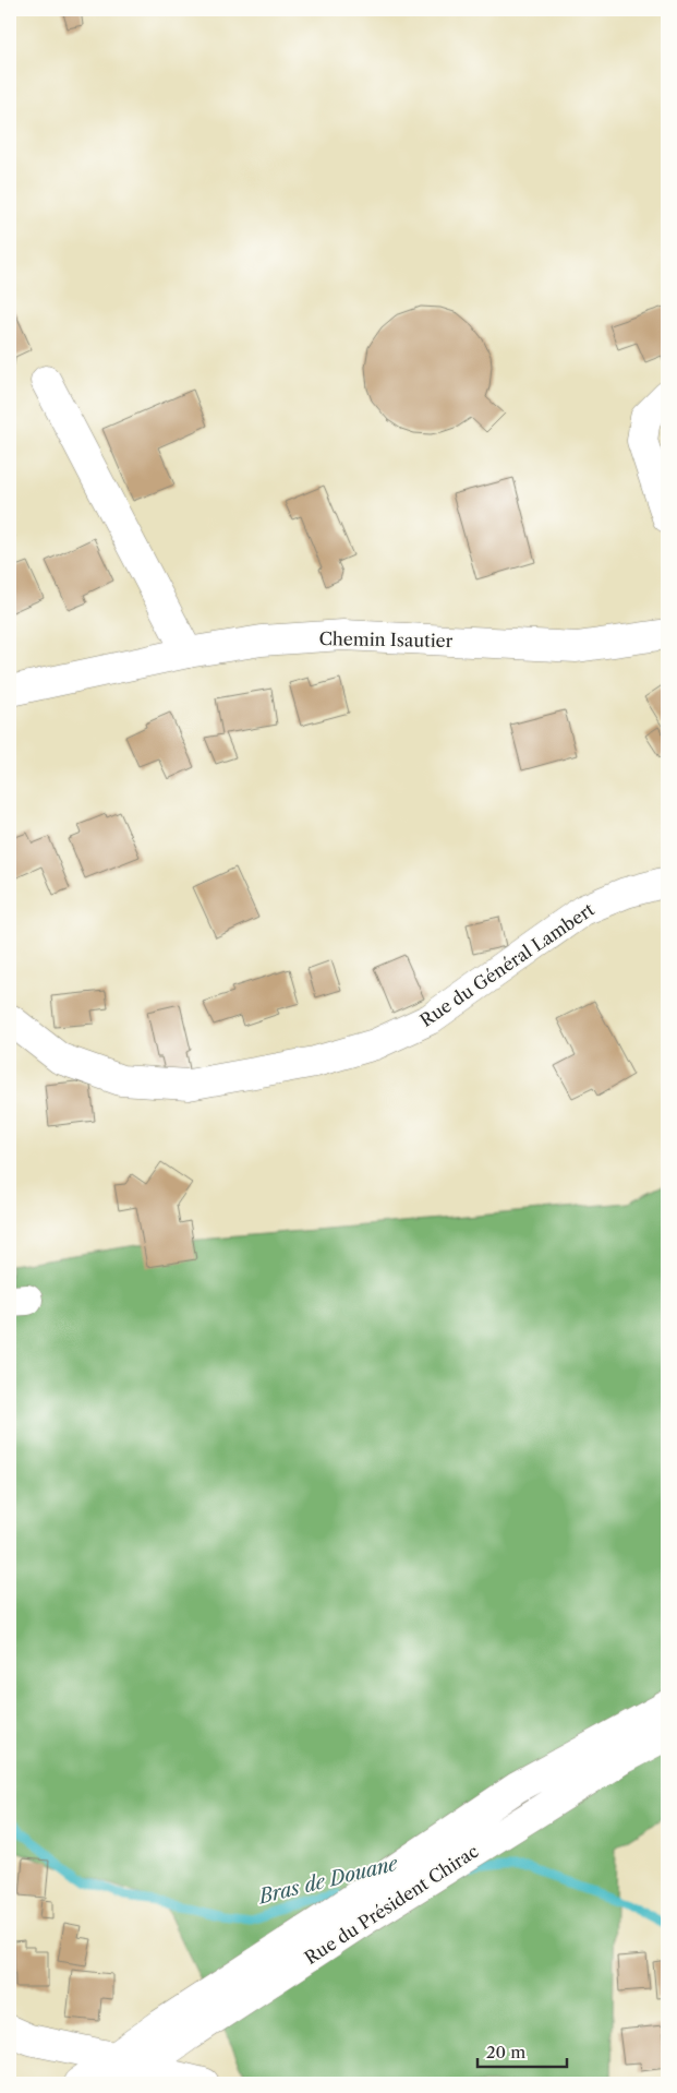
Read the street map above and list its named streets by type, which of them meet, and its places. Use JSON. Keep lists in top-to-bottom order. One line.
{"streets":{"main road":["Chemin Isautier","Rue du Général Lambert","Rue du Président Chirac"]},"water":["Bras de Douane"],"scale_bar":"20 m"}
